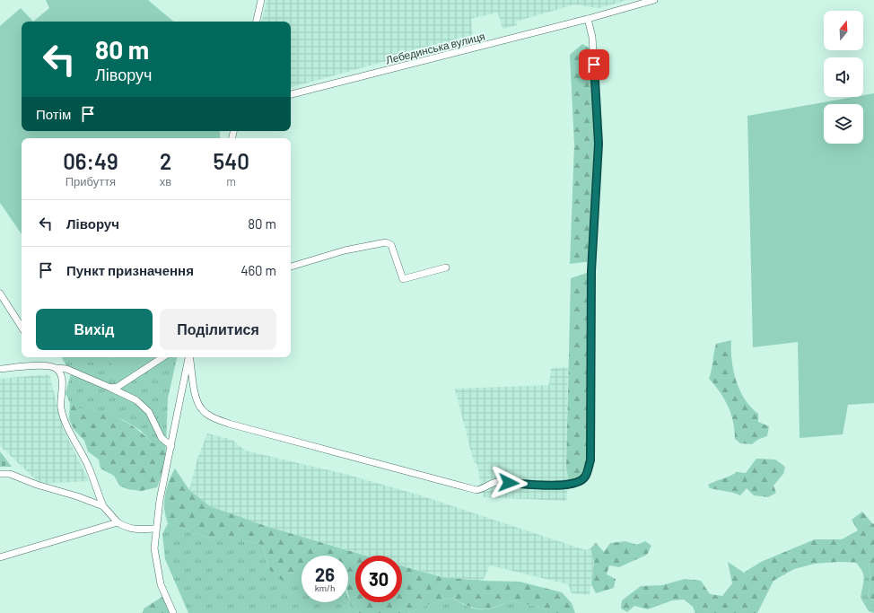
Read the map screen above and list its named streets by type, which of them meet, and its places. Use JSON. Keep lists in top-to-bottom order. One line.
{"streets":{"street":["Лебединська вулиця"]},"north":"top","page":{"turn":["80 m","Ліворуч"],"then":"Потім","eta":["06:49","Прибуття","2","хв","540","m"],"list":[{"name":"Ліворуч","value":"80 m"},{"name":"Пункт призначення","value":"460 m"}],"buttons":["Вихід","Поділитися"],"speed":"26 km/h","limit":"30"}}
